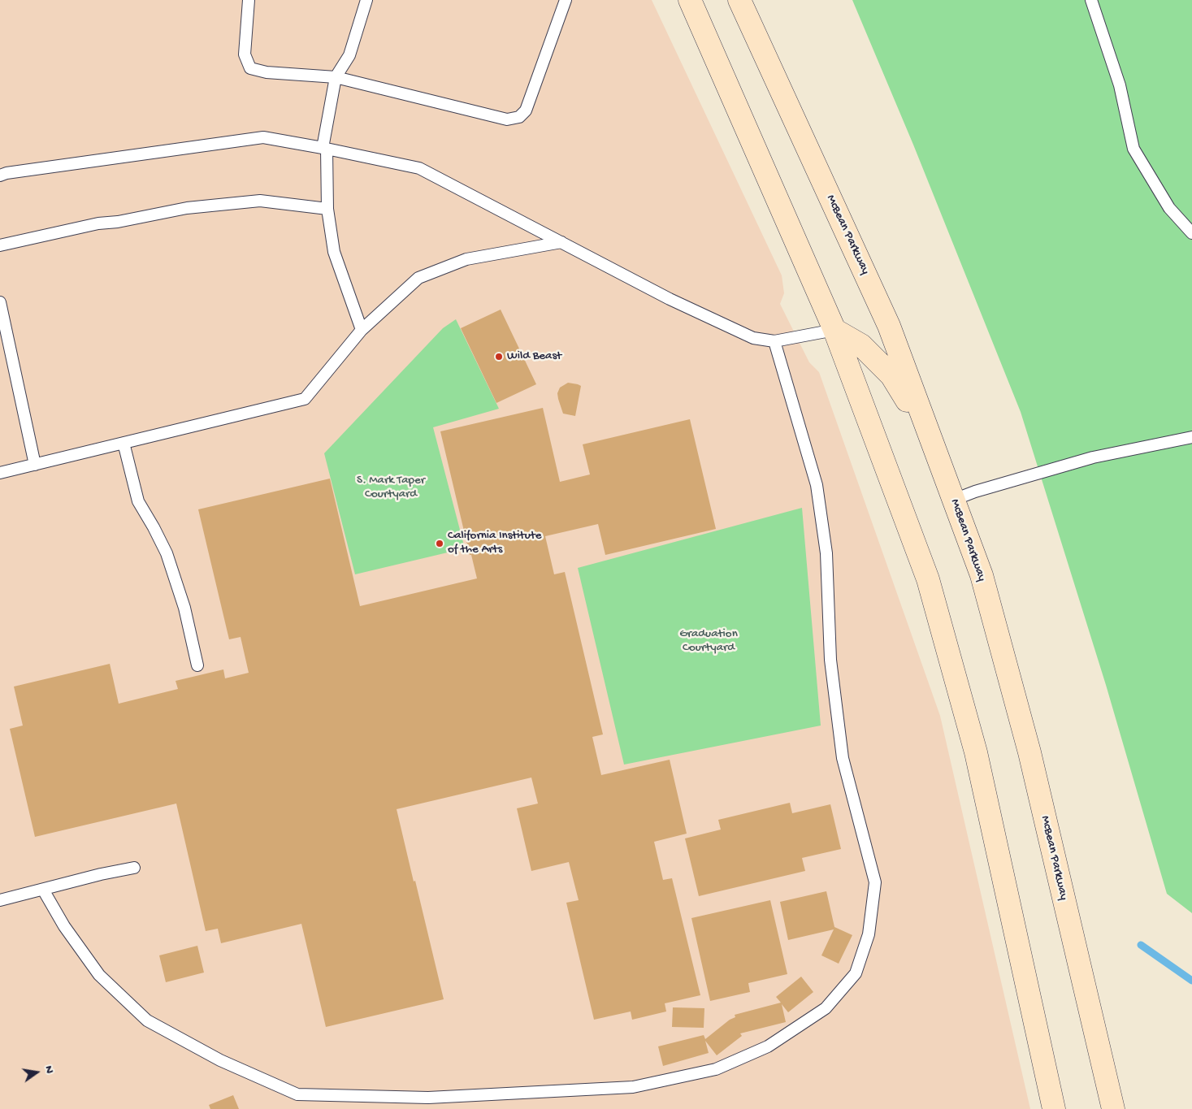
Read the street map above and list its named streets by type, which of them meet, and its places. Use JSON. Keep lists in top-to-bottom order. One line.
{"streets":{"main road":["McBean Parkway"]},"parks":["S. Mark Taper Courtyard","Graduation Courtyard"],"places":["Wild Beast","California Institute of the Arts"],"north":"right"}
